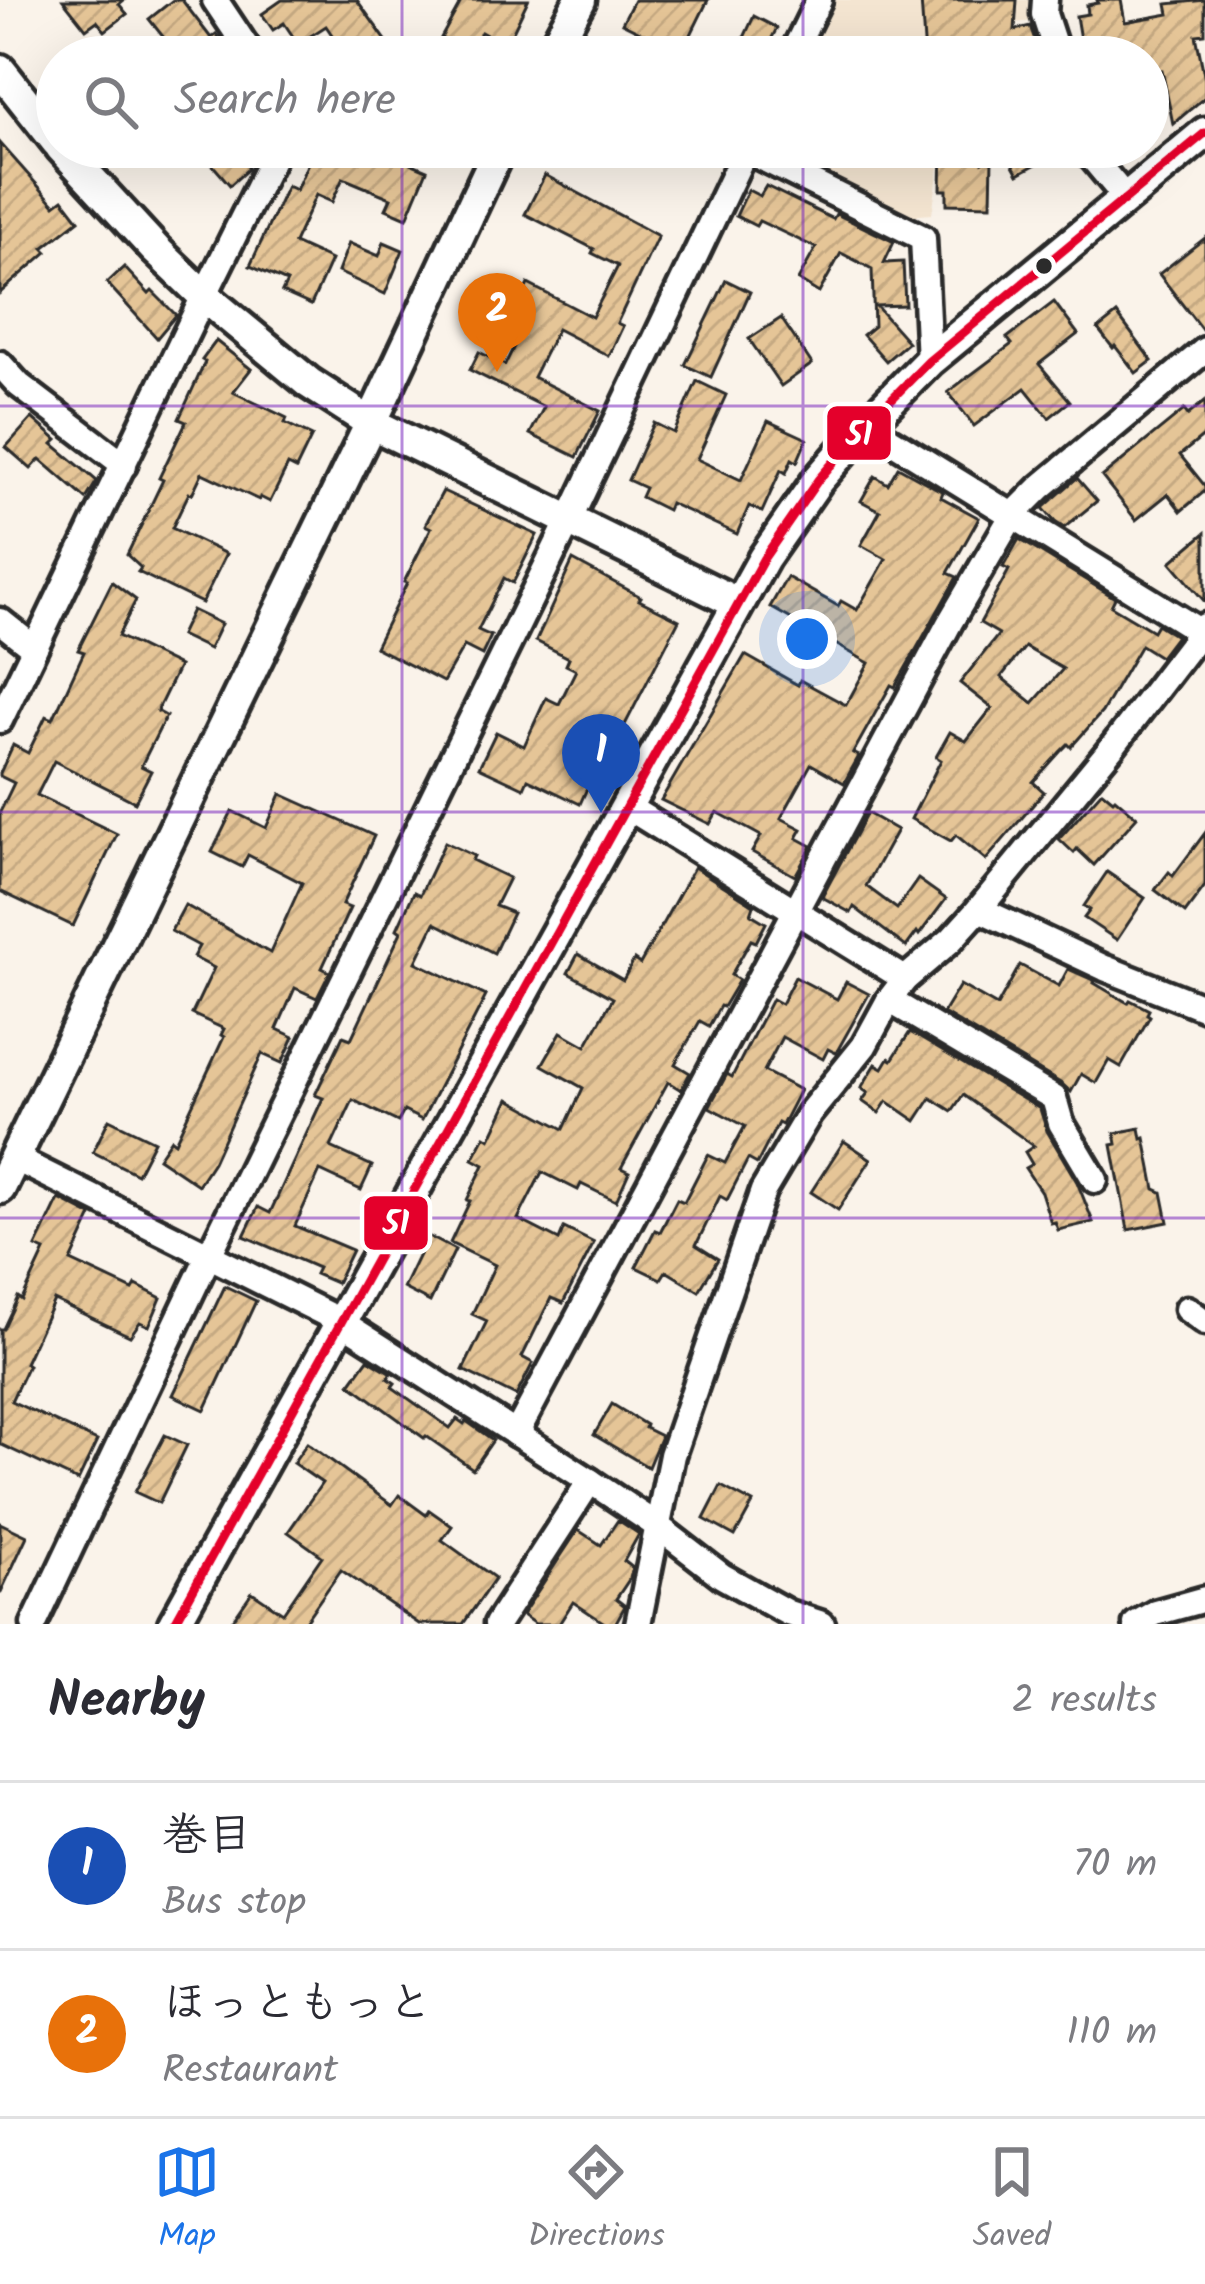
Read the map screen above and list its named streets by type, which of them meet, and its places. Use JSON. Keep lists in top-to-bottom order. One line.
{"lines":["transit line 51"],"page":{"search":"Search here","pins":["2","1"],"heading":["Nearby","2 results"],"list":[{"mark":"1","name":"巻目","note":"Bus stop","value":"70 m"},{"mark":"2","name":"ほっともっと","note":"Restaurant","value":"110 m"}],"nav":["Map","Directions","Saved"]}}
